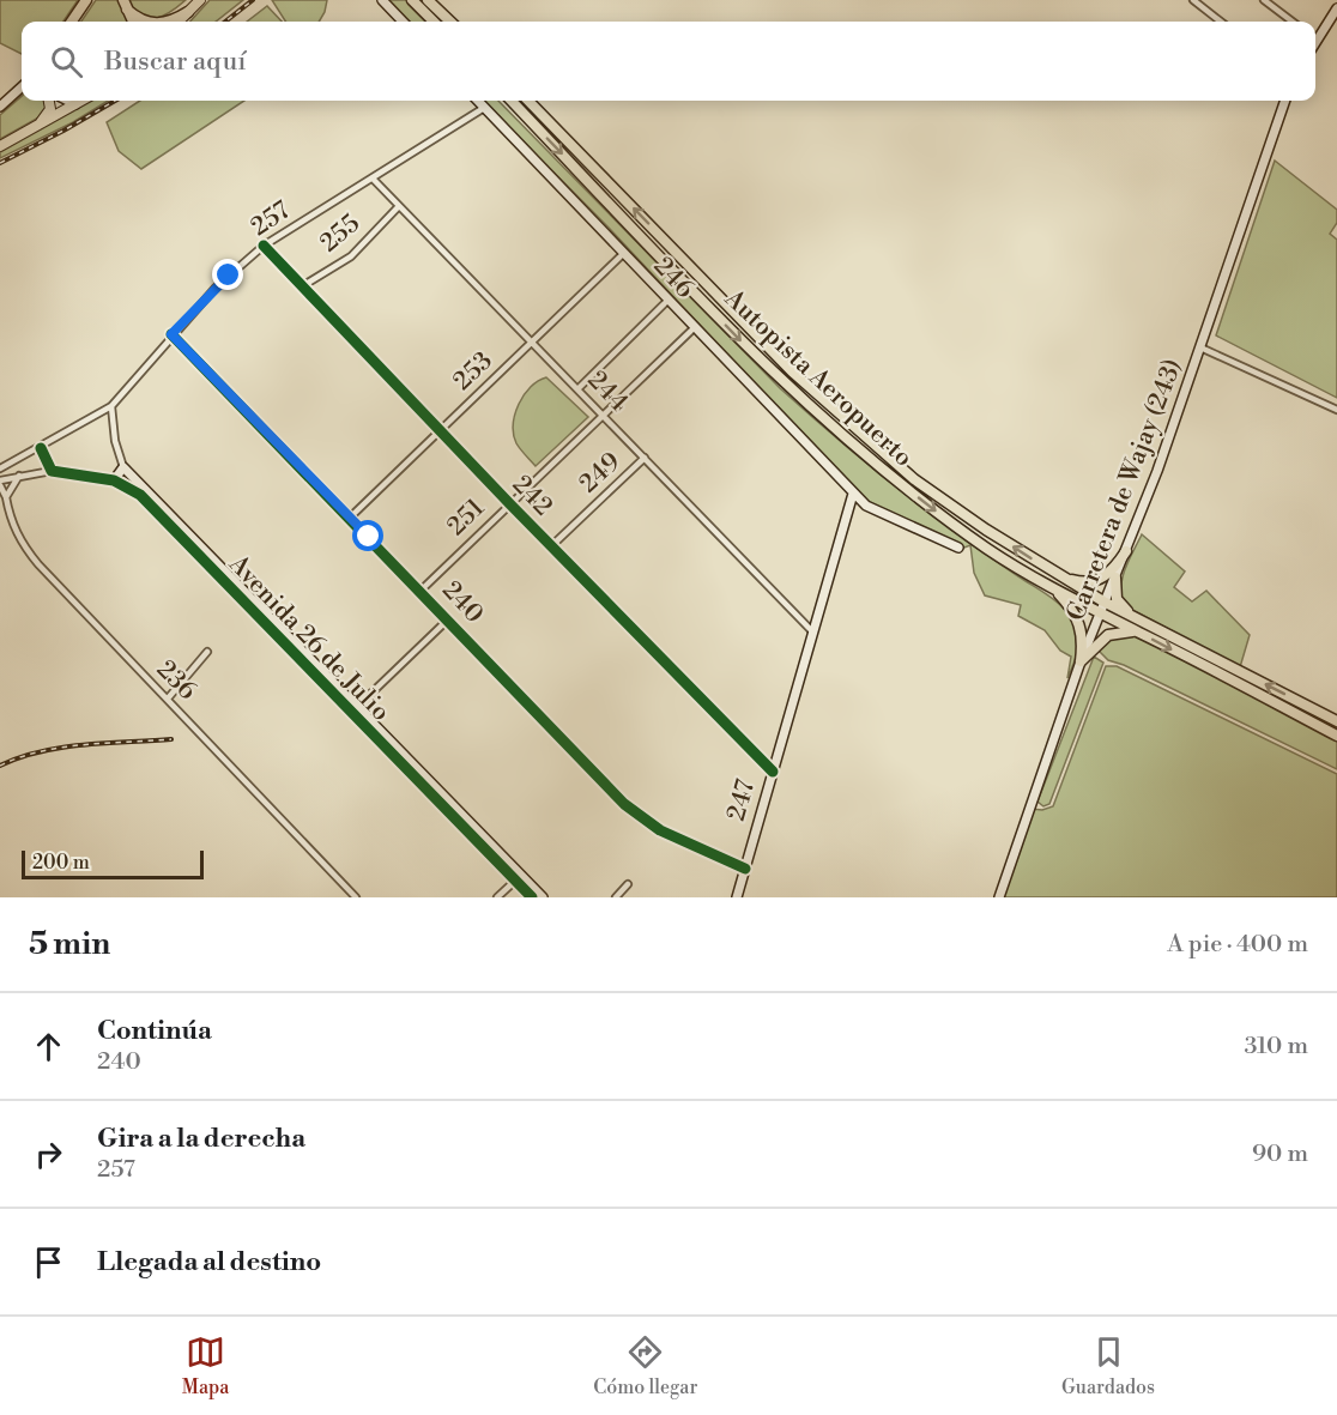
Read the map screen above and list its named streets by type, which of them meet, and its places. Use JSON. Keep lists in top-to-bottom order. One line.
{"streets":{"highway":["Autopista Aeropuerto"],"street":["257","255","246","253","244","249","Carretera de Wajay (243)","242","251","240","Avenida 26 de Julio","236","247"]},"crossings":[["257","246"],["257","244"],["257","242"],["257","240"],["257","Avenida 26 de Julio"],["255","244"],["255","242"],["246","253"],["246","251"],["246","247"],["253","244"],["253","242"],["253","240"],["Autopista Aeropuerto","Carretera de Wajay (243)"],["244","249"],["244","251"],["244","247"],["249","242"],["242","251"],["242","247"],["251","240"],["240","247"]],"scale_bar":"200 m","page":{"search":"Buscar aquí","scale":"200 m","heading":["5 min","A pie · 400 m"],"list":[["Continúa","240","310 m"],["Gira a la derecha","257","90 m"],"Llegada al destino"],"nav":["Mapa","Cómo llegar","Guardados"]}}
